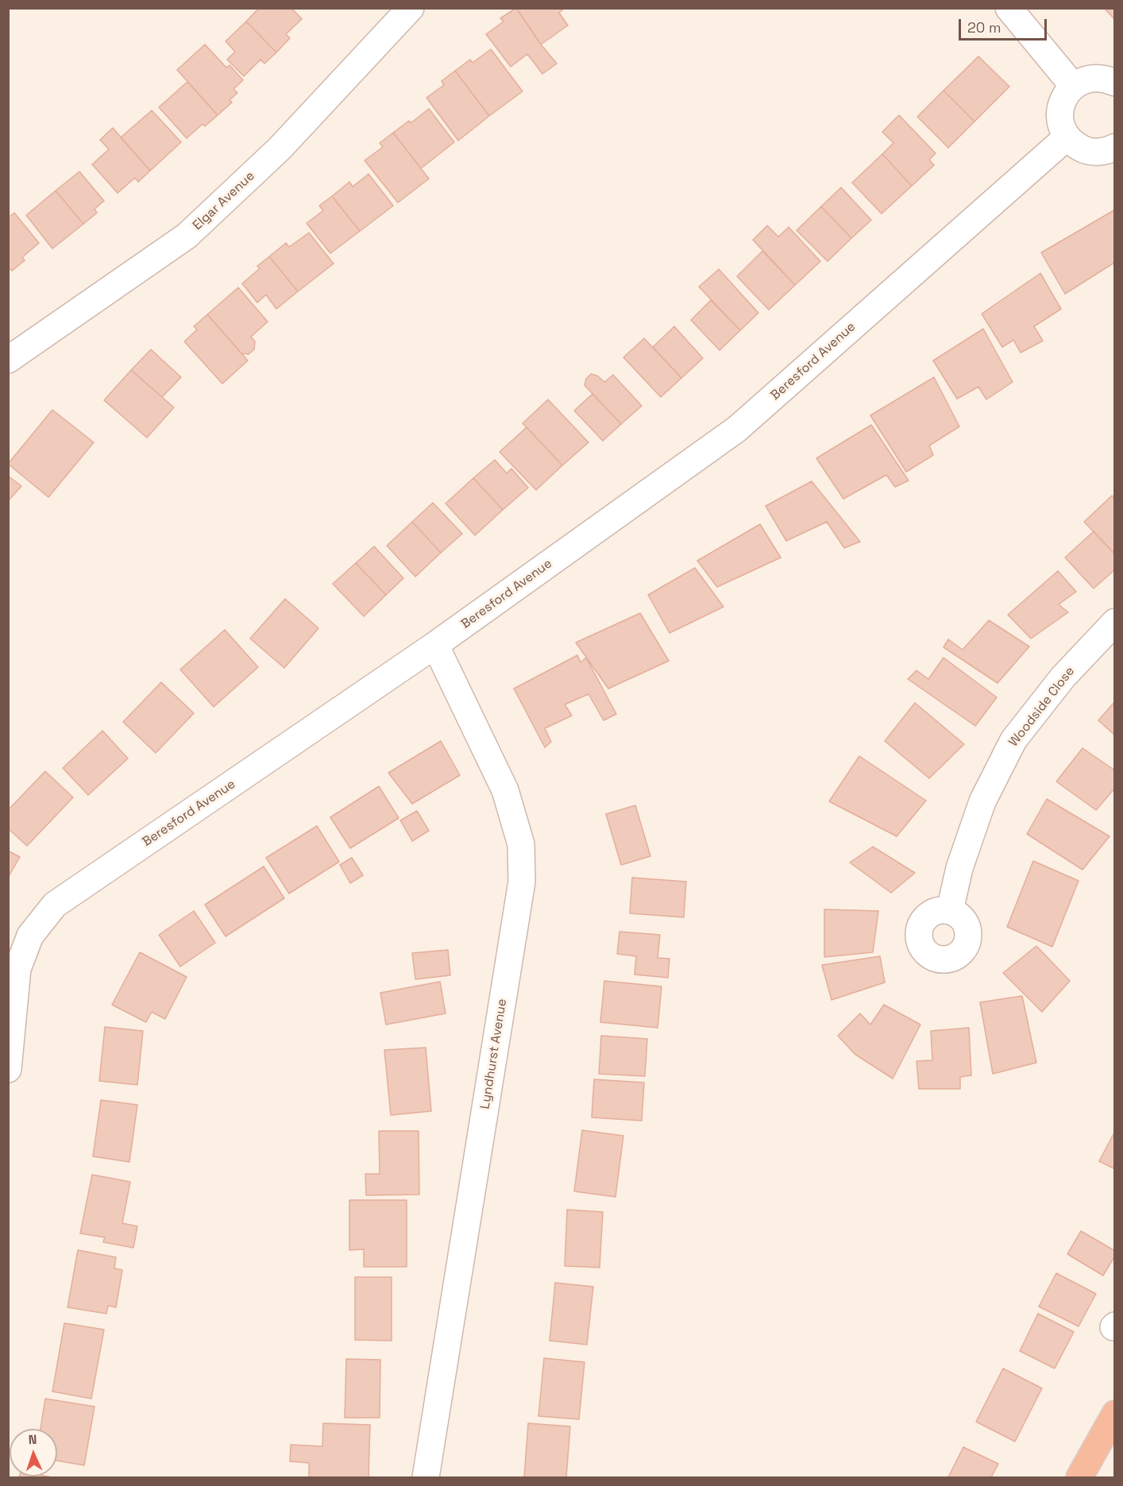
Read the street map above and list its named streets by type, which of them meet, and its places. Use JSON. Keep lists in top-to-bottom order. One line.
{"streets":{"street":["Elgar Avenue","Beresford Avenue","Woodside Close","Lyndhurst Avenue"]},"crossings":[["Beresford Avenue","Lyndhurst Avenue"]],"scale_bar":"20 m","north":"top"}
